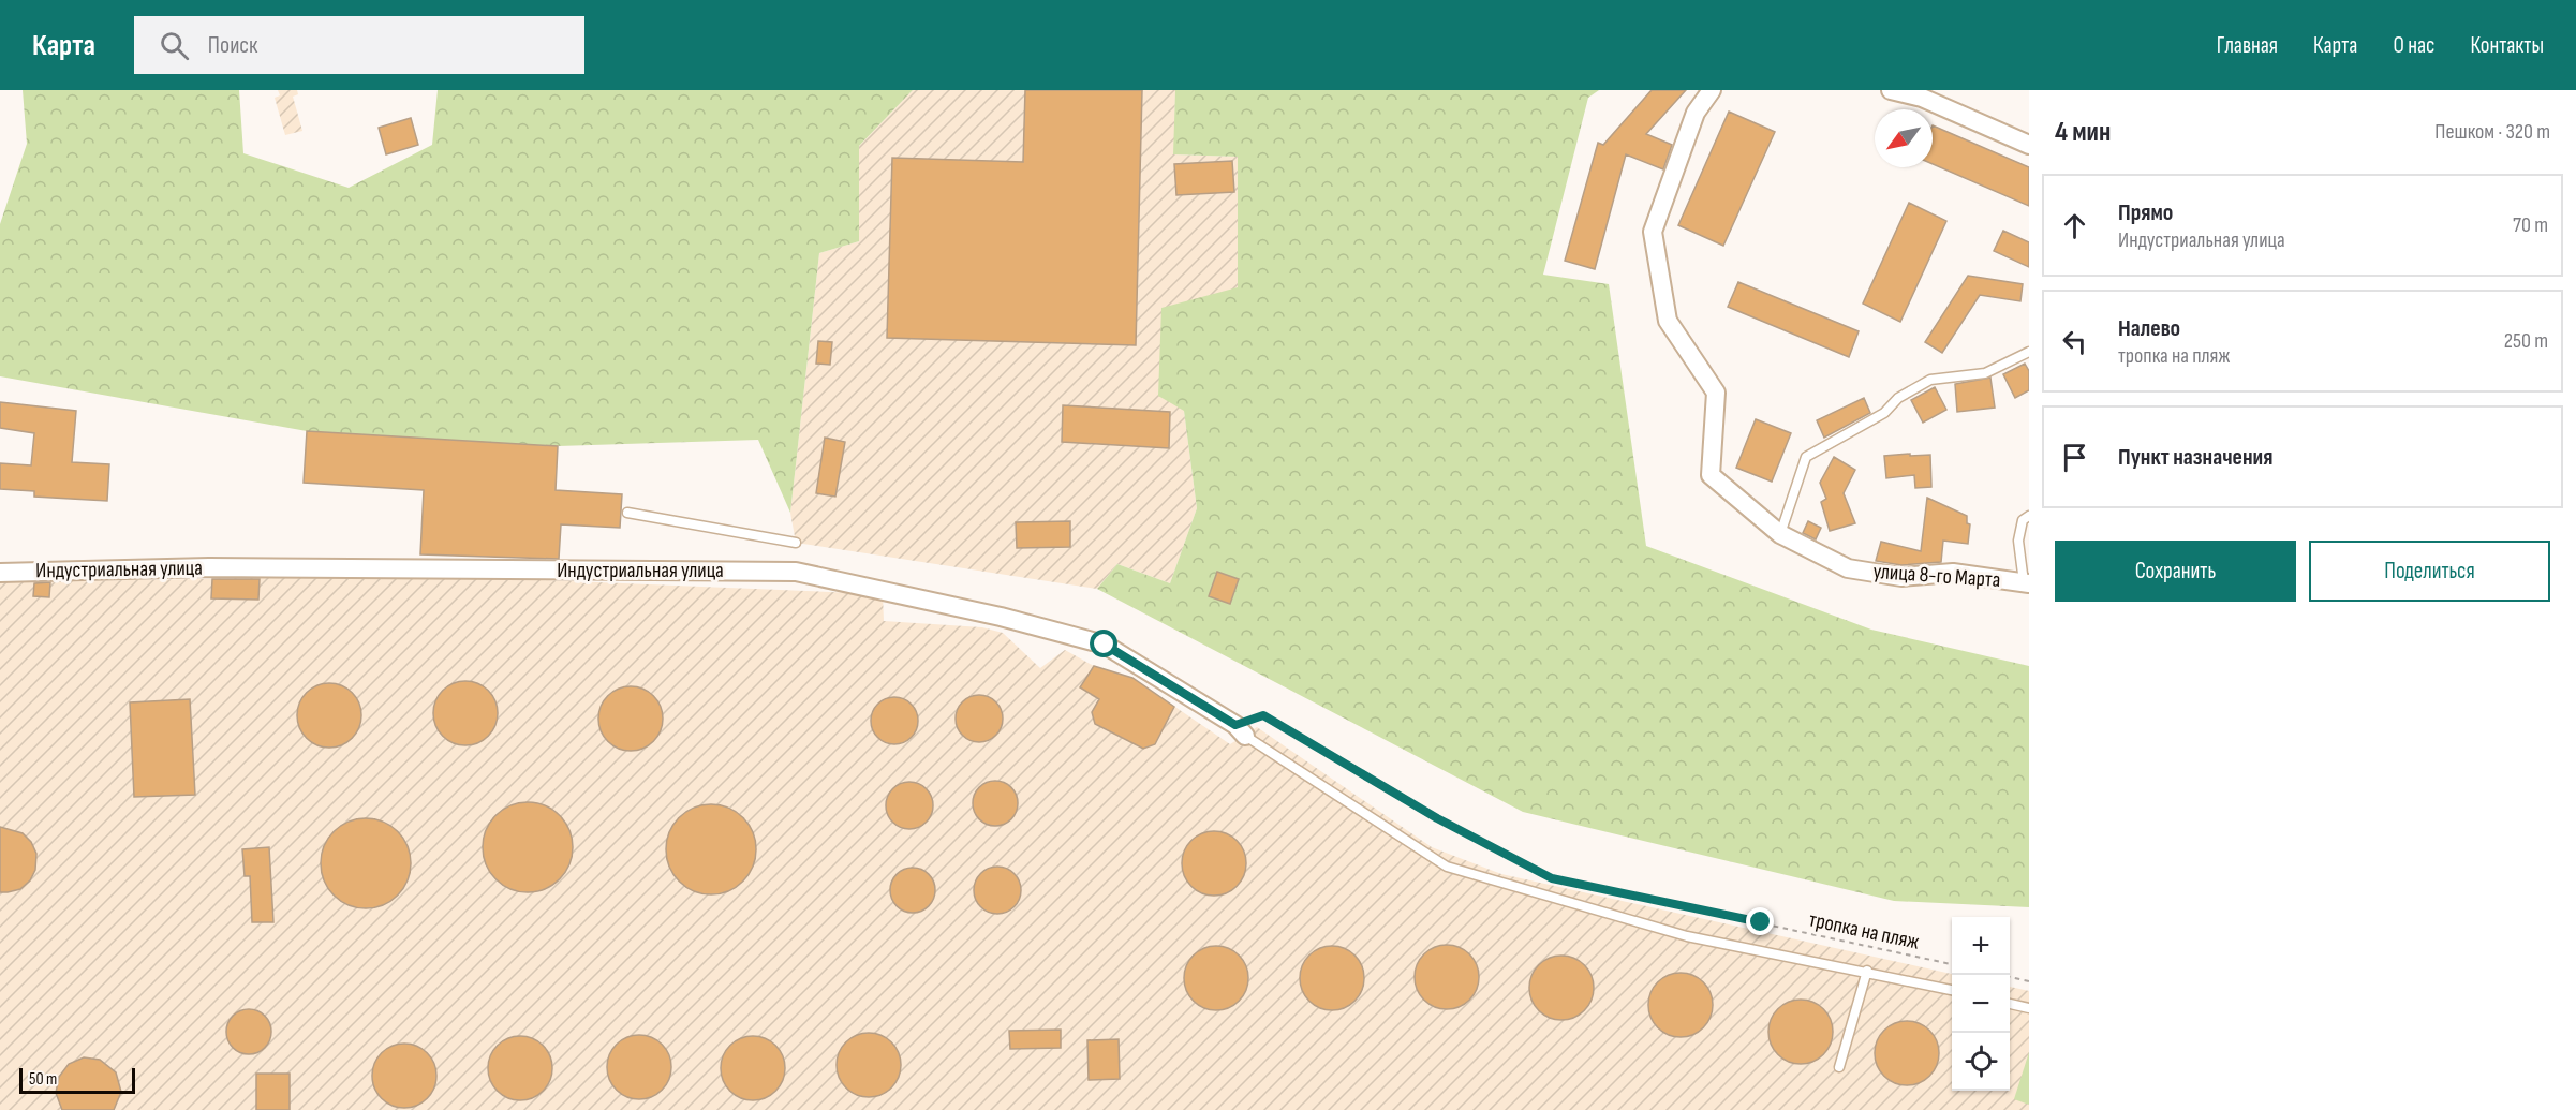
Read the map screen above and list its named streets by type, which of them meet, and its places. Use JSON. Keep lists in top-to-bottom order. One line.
{"streets":{"street":["Индустриальная улица","улица 8-го Марта"],"path":["тропка на пляж"]},"crossings":[["Индустриальная улица","тропка на пляж"]],"scale_bar":"50 m","north":"bottom left","page":{"header":"Карта","search":"Поиск","nav":["Главная","Карта","О нас","Контакты"],"heading":["4 мин","Пешком · 320 m"],"list":[["Прямо","Индустриальная улица","70 m"],["Налево","тропка на пляж","250 m"],"Пункт назначения"],"buttons":["Сохранить","Поделиться"],"map_buttons":["+","−"],"scale":"50 m"}}
